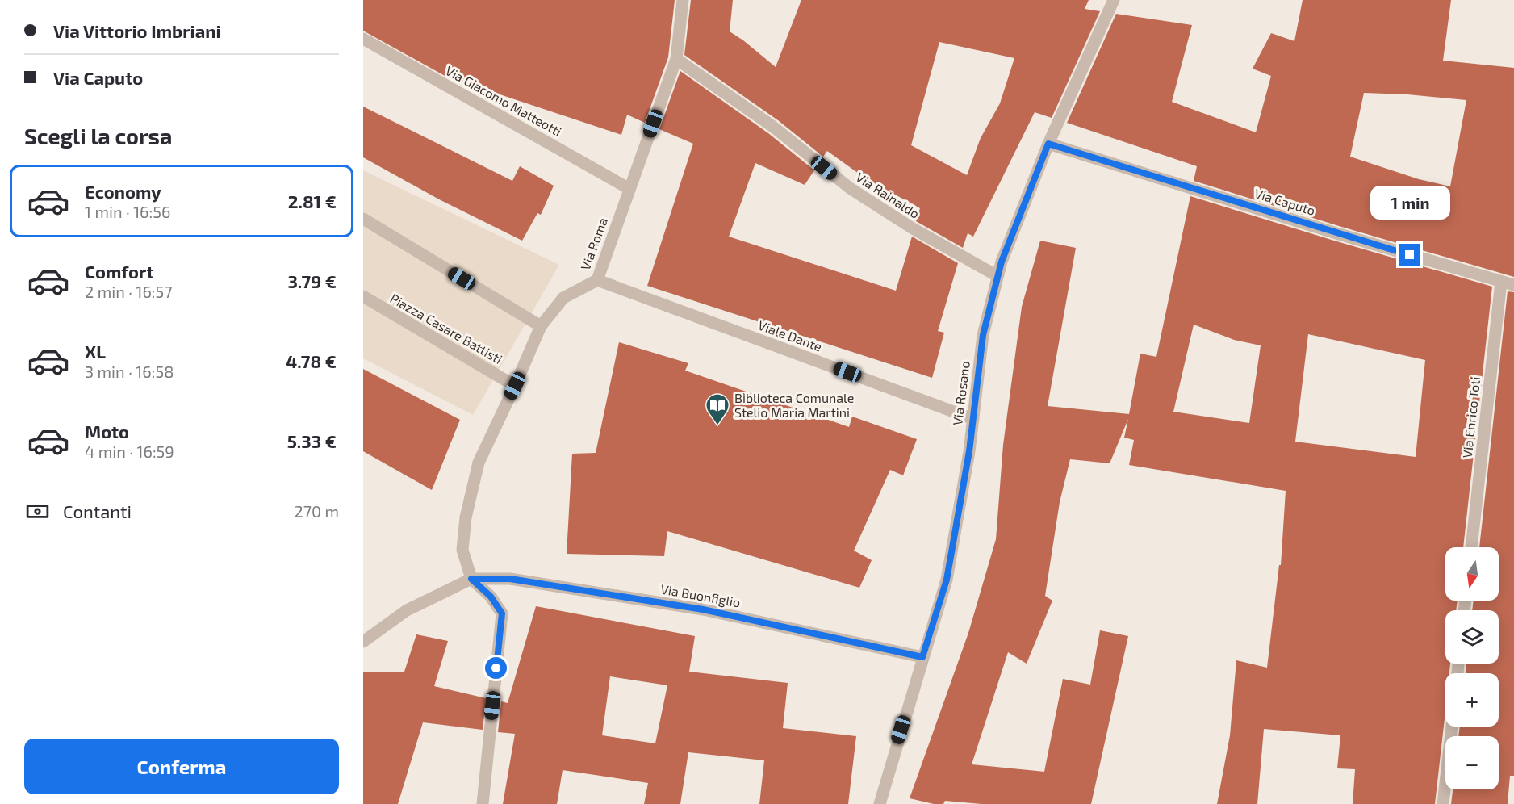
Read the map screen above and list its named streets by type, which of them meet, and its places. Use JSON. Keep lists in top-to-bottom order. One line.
{"streets":{"street":["Via Giacomo Matteotti","Via Rainaldo","Via Caputo","Via Roma","Piazza Casare Battisti","Viale Dante","Via Rosano","Via Enrico Toti","Via Buonfiglio"]},"crossings":[["Via Giacomo Matteotti","Via Roma"],["Via Rainaldo","Via Roma"],["Via Rainaldo","Via Rosano"],["Via Caputo","Via Rosano"],["Via Caputo","Via Enrico Toti"],["Via Roma","Piazza Casare Battisti"],["Via Roma","Viale Dante"],["Via Roma","Via Buonfiglio"],["Viale Dante","Via Rosano"],["Via Rosano","Via Buonfiglio"]],"places":{"library":["Biblioteca Comunale Stelio Maria Martini"]},"north":"bottom","page":{"banner":["Via Vittorio Imbriani","Via Caputo"],"heading":"Scegli la corsa","list":[{"name":"Economy","note":"1 min · 16:56","value":"2.81 €"},{"name":"Comfort","note":"2 min · 16:57","value":"3.79 €"},{"name":"XL","note":"3 min · 16:58","value":"4.78 €"},{"name":"Moto","note":"4 min · 16:59","value":"5.33 €"}],"bubble":"1 min","pay":["Contanti","270 m"],"map_buttons":["+","−"],"buttons":"Conferma"}}
